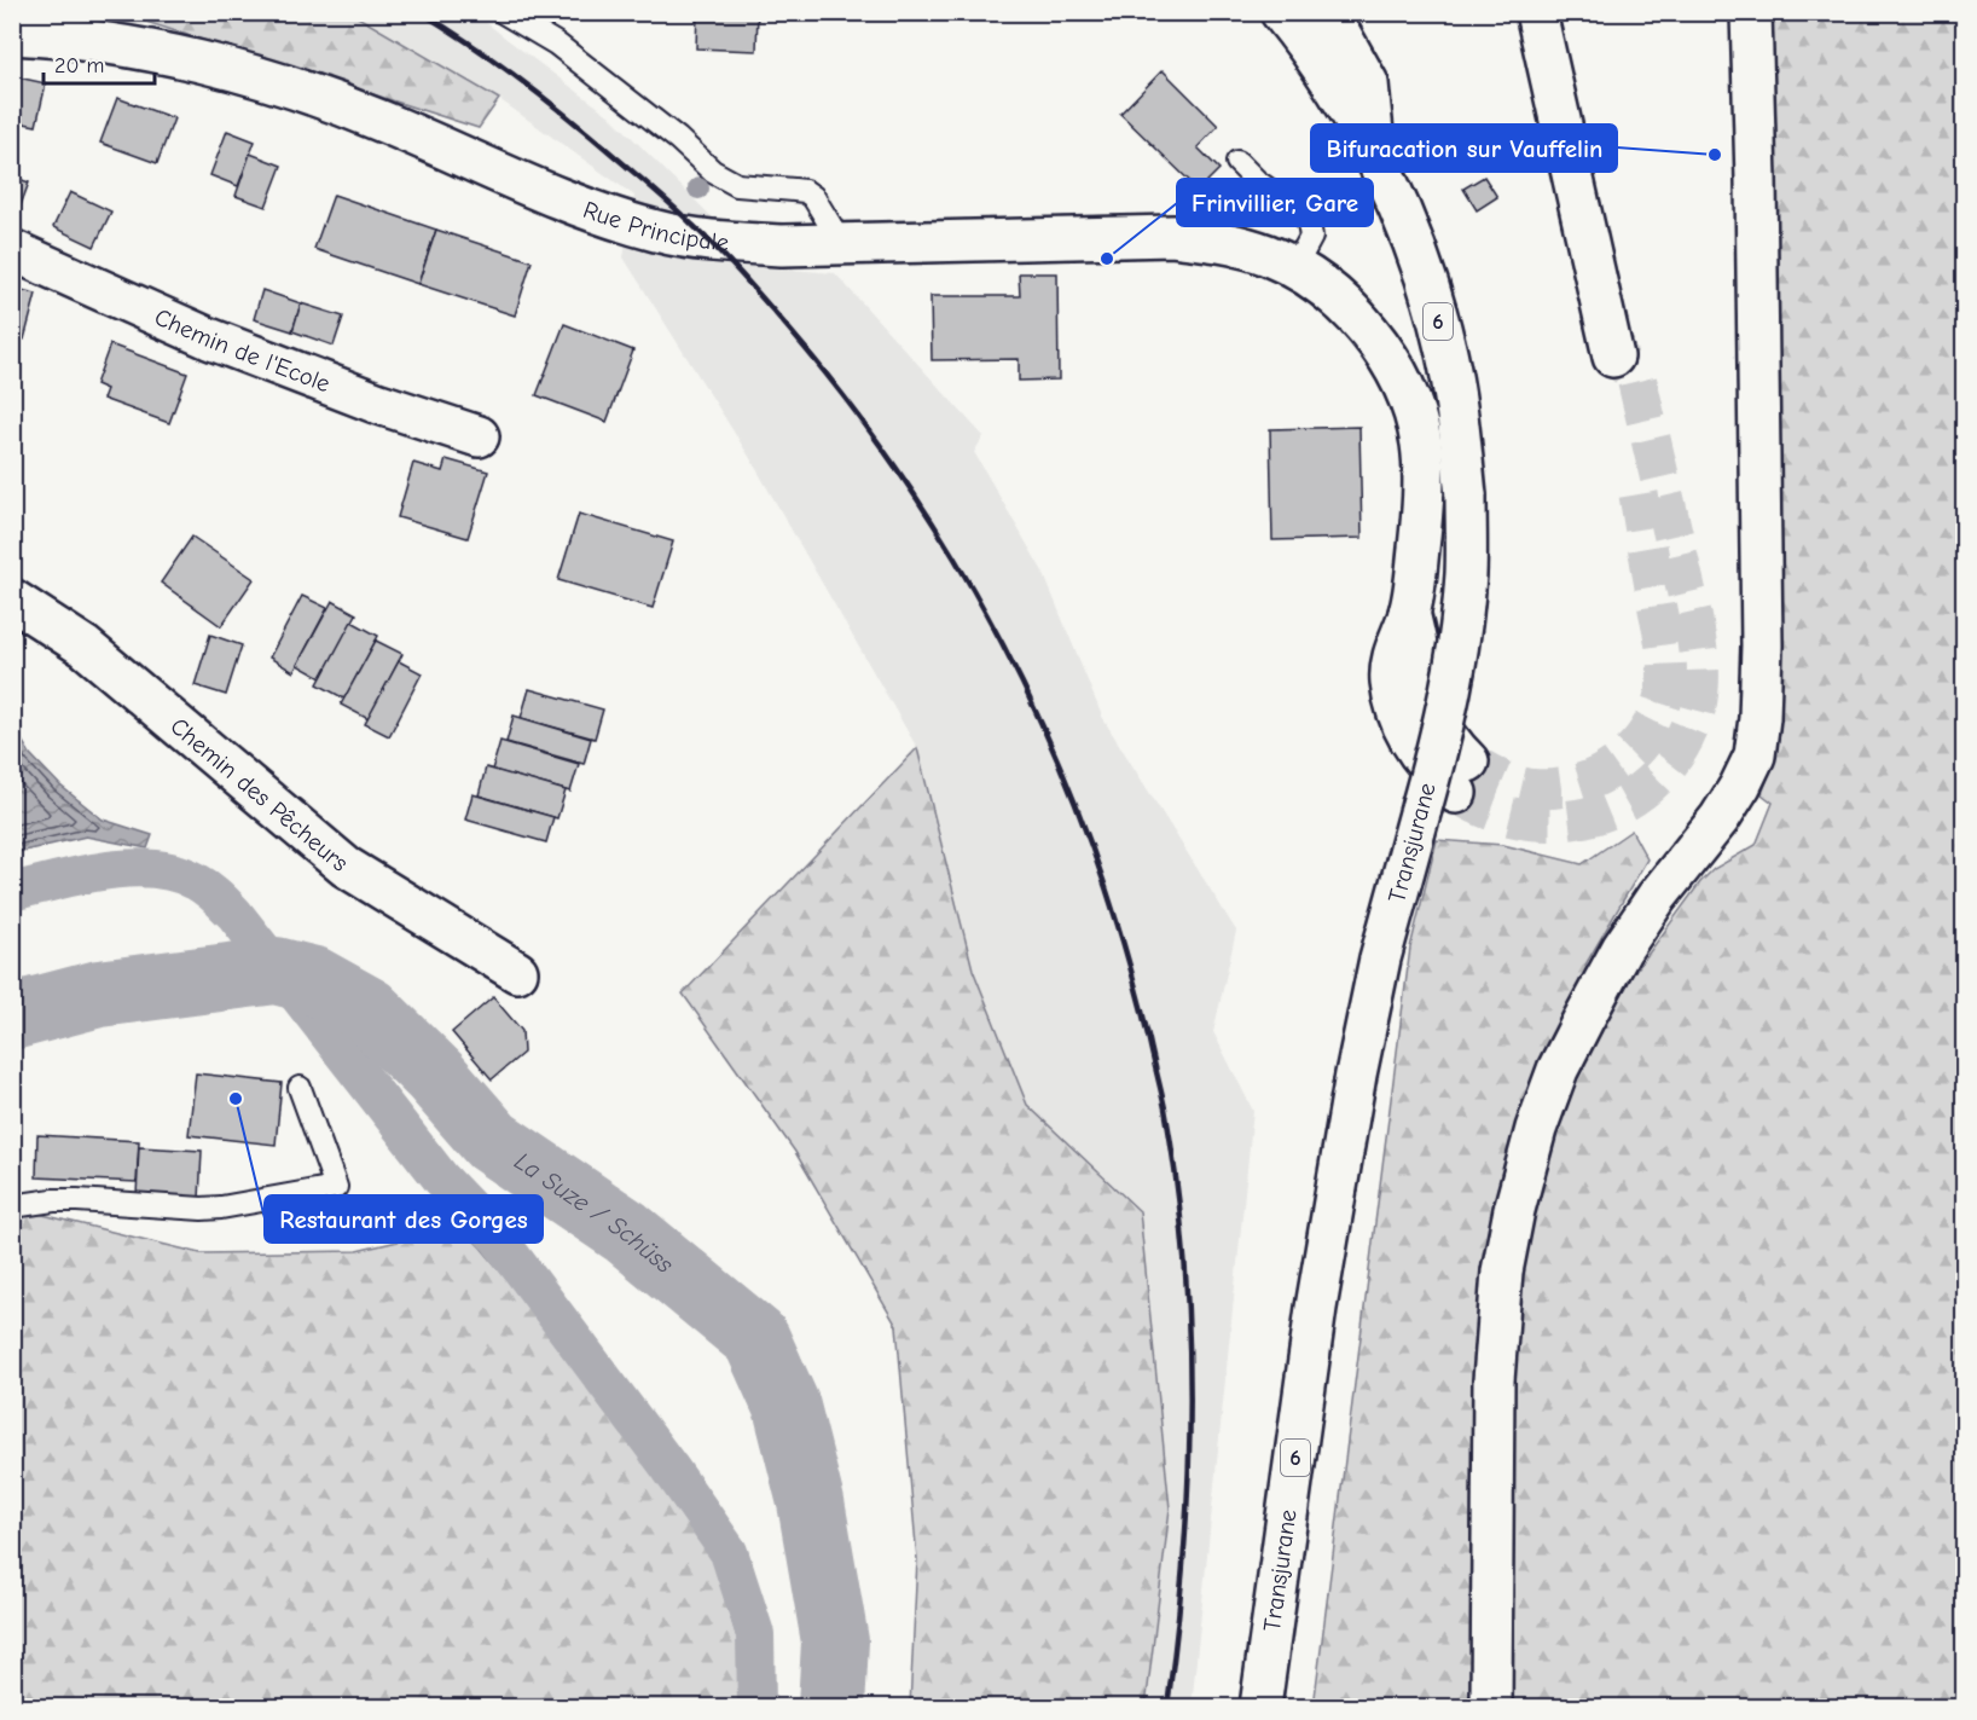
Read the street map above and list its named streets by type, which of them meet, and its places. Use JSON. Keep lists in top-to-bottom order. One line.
{"streets":{"main road":["Rue Principale","6","Chemin de l'Ecole","Chemin des Pêcheurs","Transjurane"]},"water":["La Suze / Schüss"],"places":["Bifuracation sur Vauffelin","Frinvillier, Gare","Restaurant des Gorges"],"scale_bar":"20 m"}
